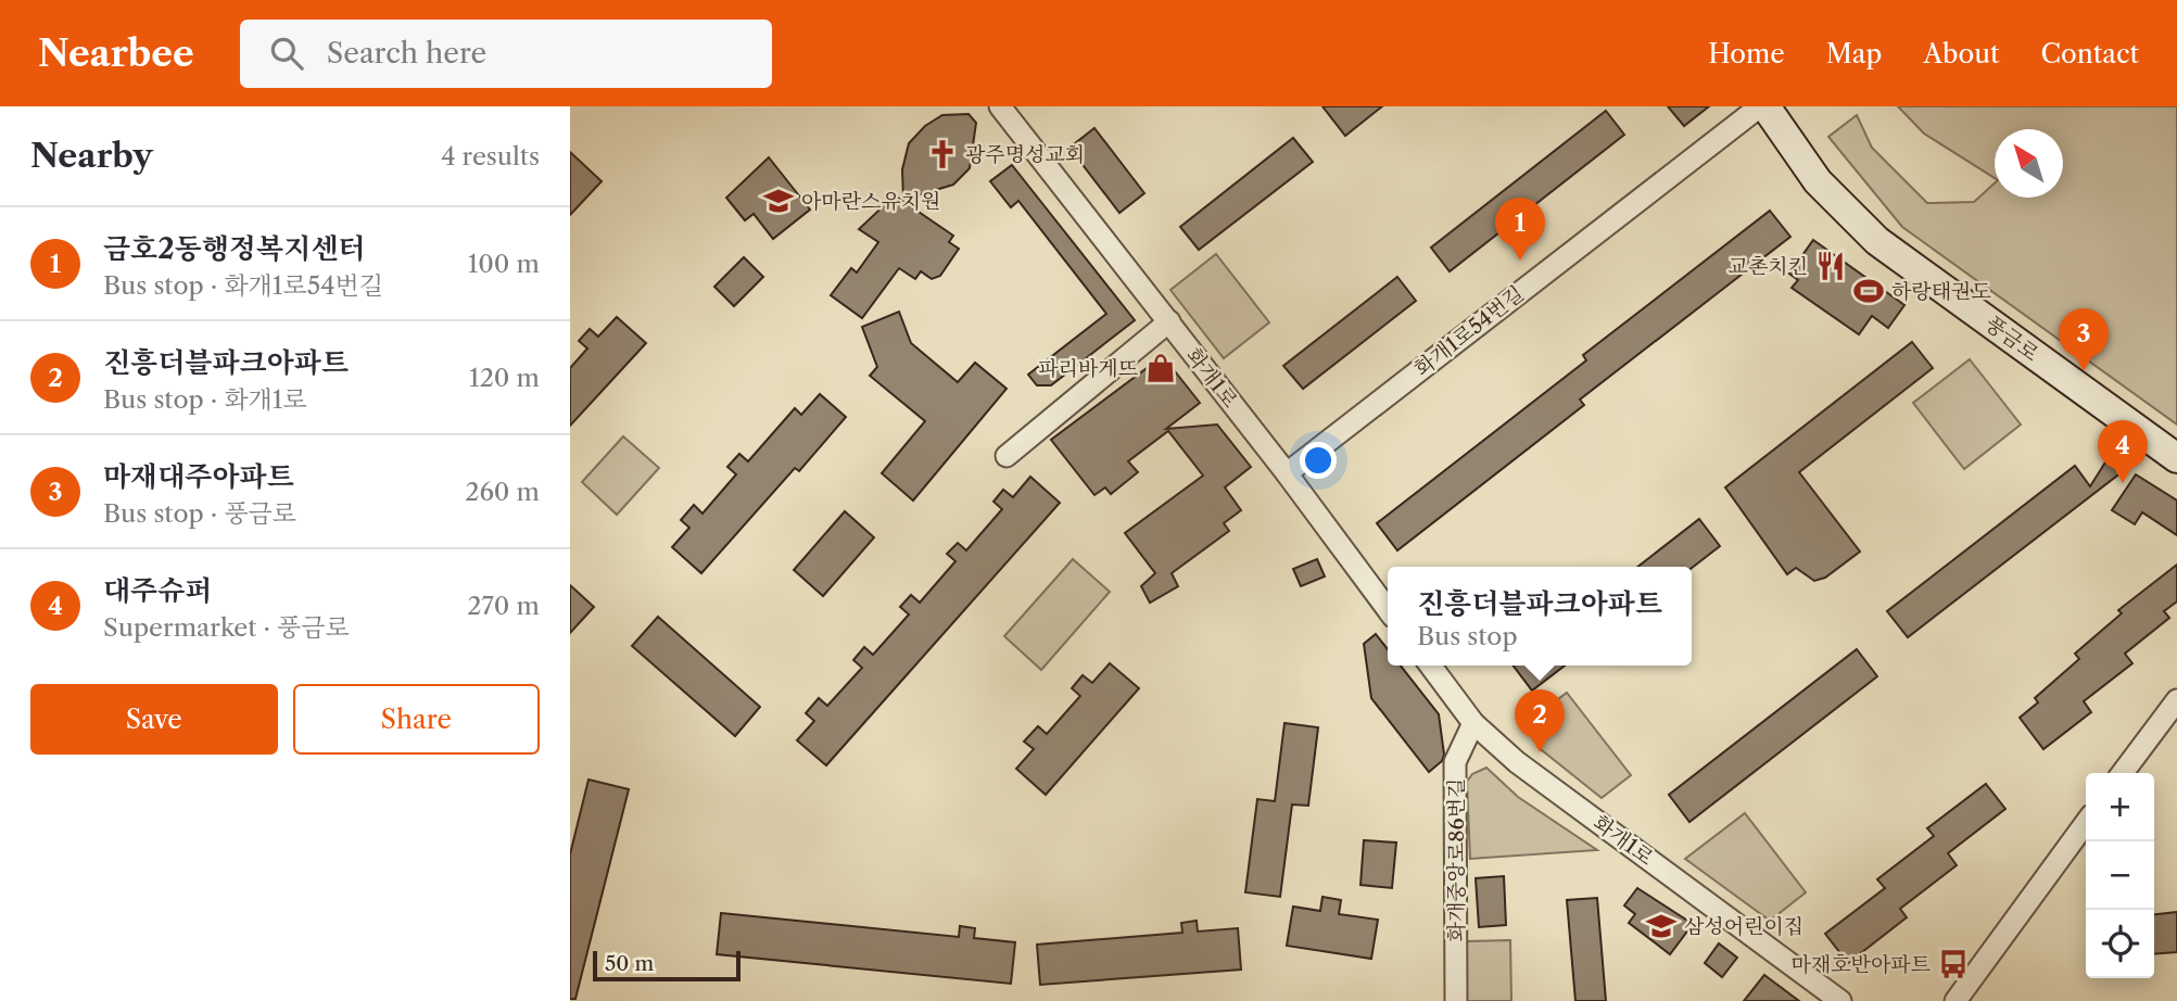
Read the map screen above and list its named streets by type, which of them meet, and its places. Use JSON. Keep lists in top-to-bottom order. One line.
{"streets":{"street":["화개1로54번길","풍금로","화개1로","화개중앙로86번길"]},"crossings":[["화개1로54번길","풍금로"],["화개1로54번길","화개1로"],["화개1로","화개중앙로86번길"]],"places":{"church":["광주명성교회"],"school or university":["아마란스유치원","삼성어린이집"],"restaurant":["교촌치킨"],"sports":["하랑태권도"],"shop":["파리바게뜨"],"bus stop":["마재호반아파트"]},"scale_bar":"50 m","north":"top left","page":{"header":"Nearbee","search":"Search here","nav":["Home","Map","About","Contact"],"heading":["Nearby","4 results"],"pins":["1","3","4","2"],"list":[{"mark":"1","name":"금호2동행정복지센터","note":"Bus stop · 화개1로54번길","value":"100 m"},{"mark":"2","name":"진흥더블파크아파트","note":"Bus stop · 화개1로","value":"120 m"},{"mark":"3","name":"마재대주아파트","note":"Bus stop · 풍금로","value":"260 m"},{"mark":"4","name":"대주슈퍼","note":"Supermarket · 풍금로","value":"270 m"}],"popup":["진흥더블파크아파트","Bus stop"],"buttons":["Save","Share"],"map_buttons":["+","−"],"scale":"50 m"}}
